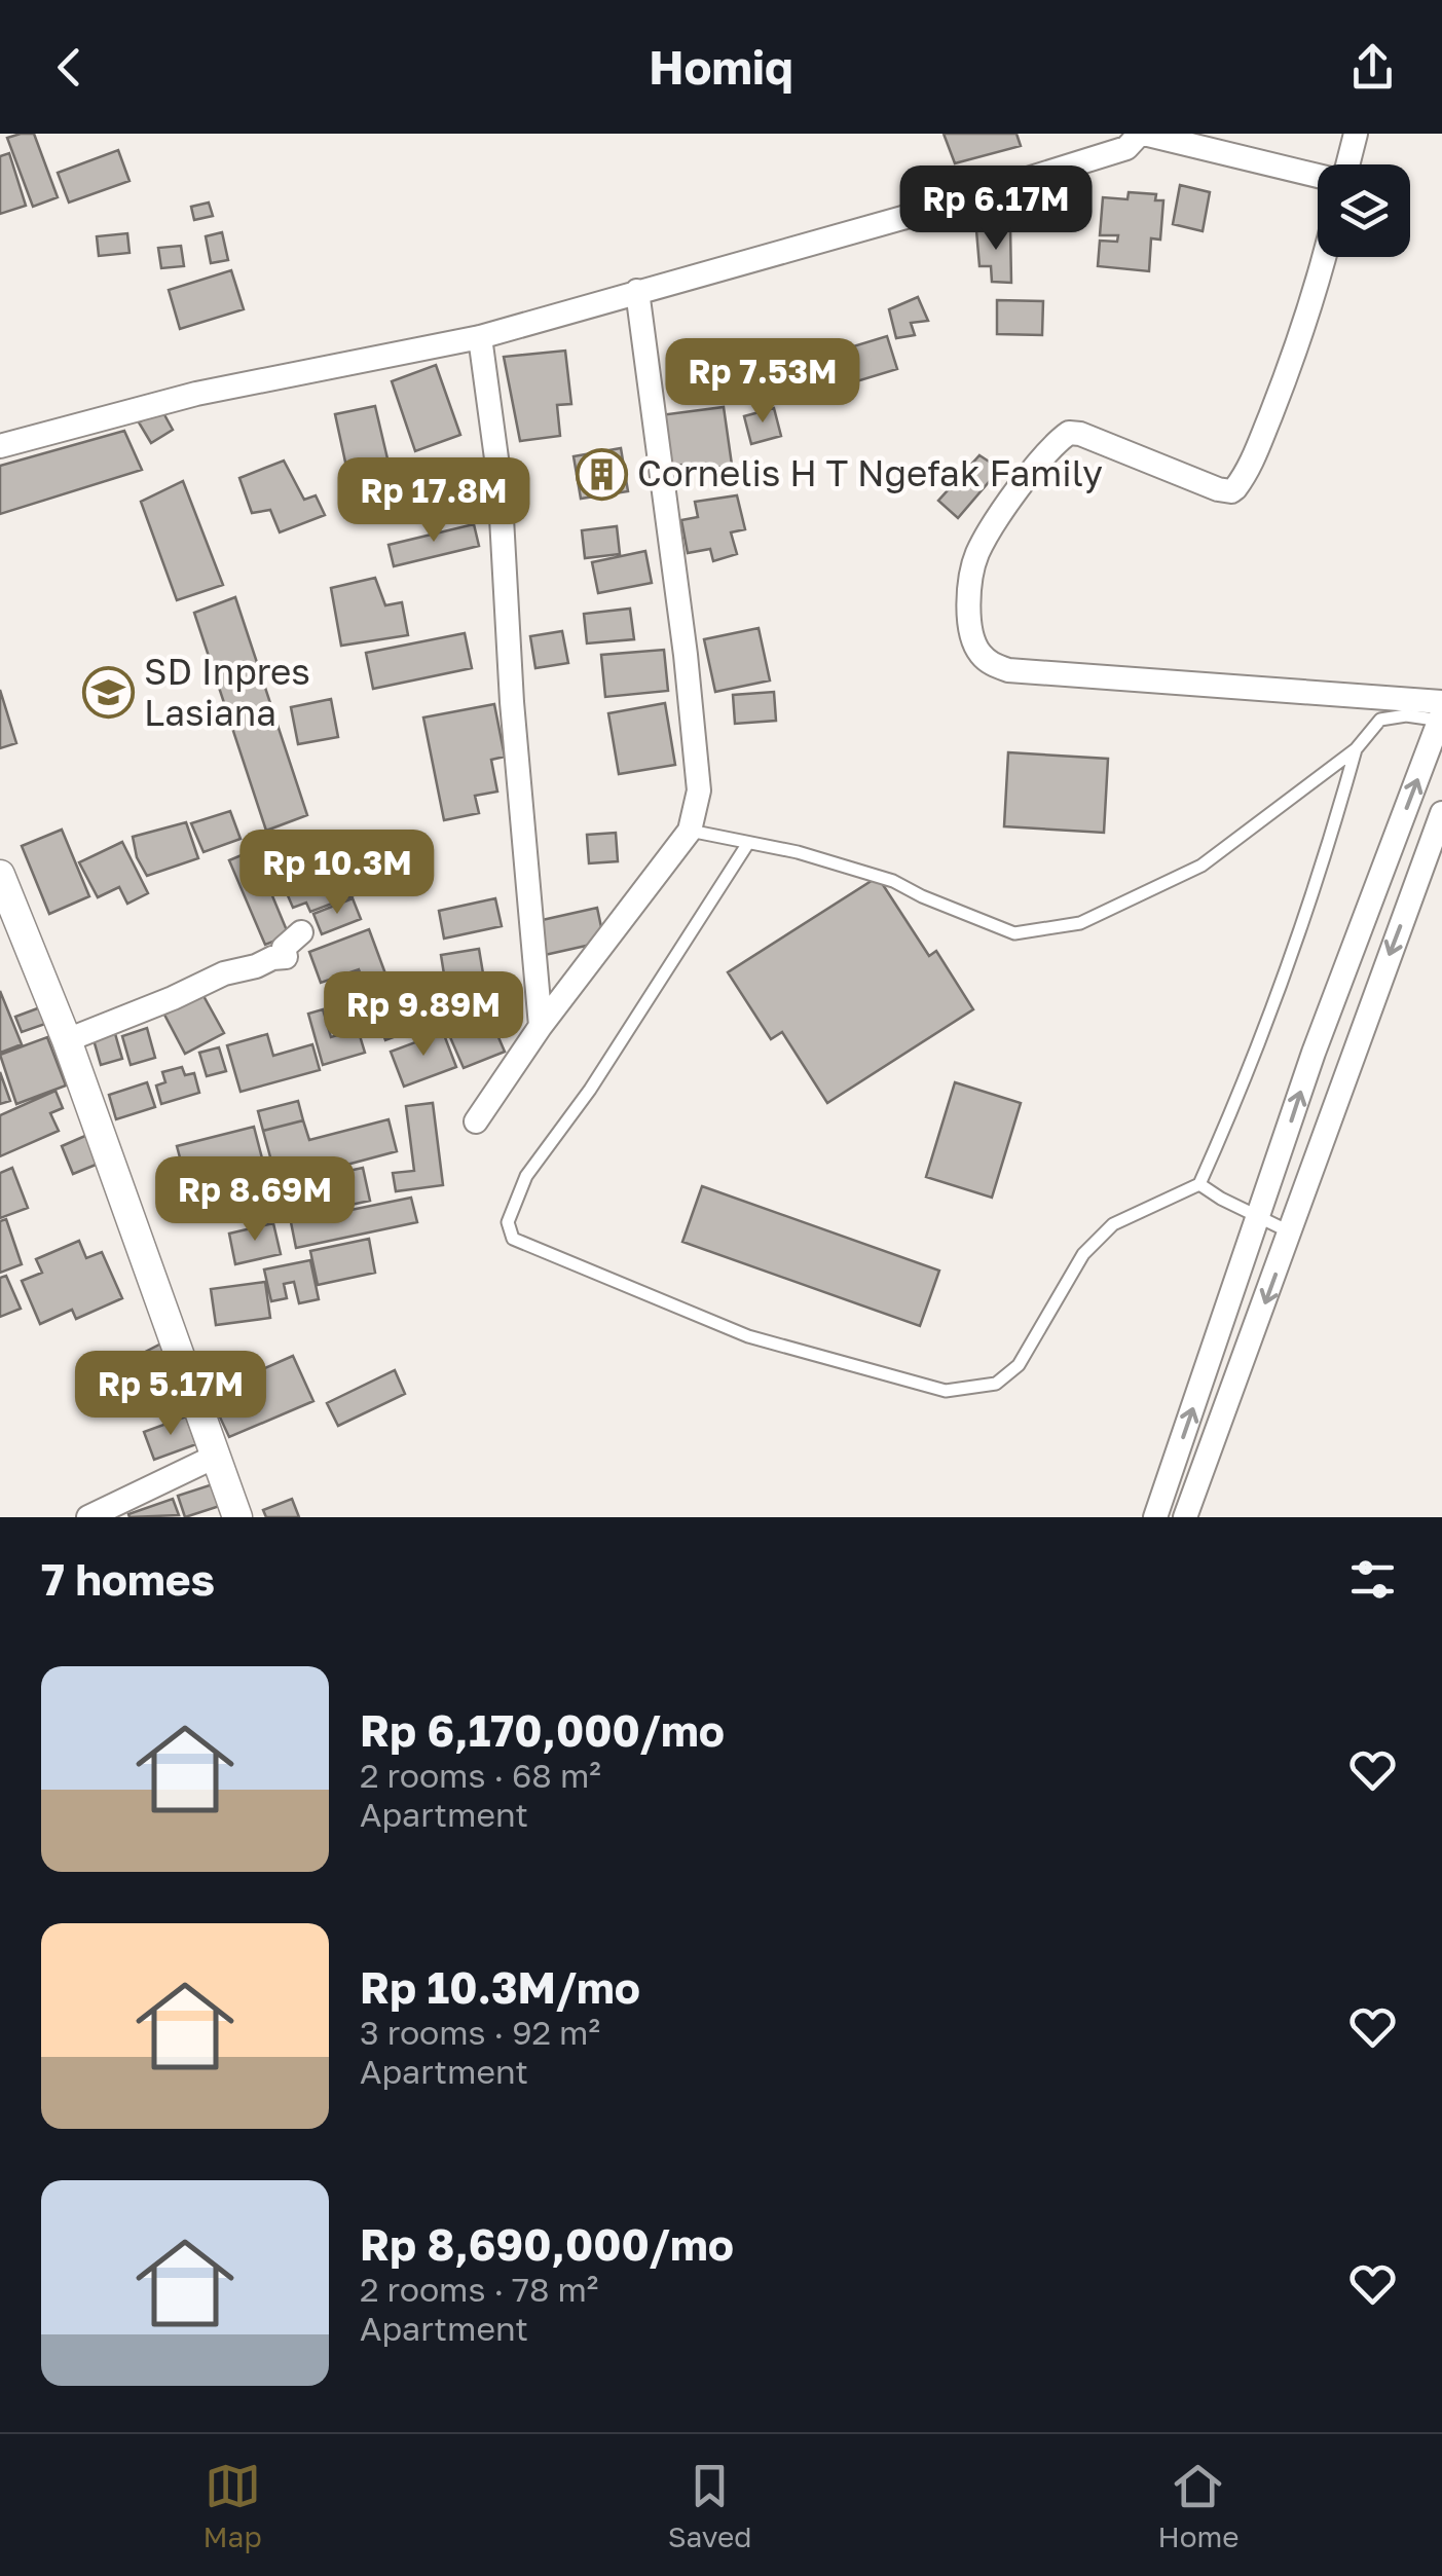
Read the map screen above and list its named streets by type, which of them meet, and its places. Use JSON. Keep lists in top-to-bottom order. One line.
{"places":{"building":["Cornelis H T Ngefak Family"],"school or university":["SD Inpres Lasiana"]},"page":{"header":"Homiq","price":["Rp 6.17M","Rp 7.53M","Rp 17.8M","Rp 10.3M","Rp 9.89M","Rp 8.69M","Rp 5.17M"],"heading":"7 homes","list":[{"name":"Rp 6,170,000/mo","note":"2 rooms · 68 m² · Apartment"},{"name":"Rp 10.3M/mo","note":"3 rooms · 92 m² · Apartment"},{"name":"Rp 8,690,000/mo","note":"2 rooms · 78 m² · Apartment"}],"tabs":["Map","Saved","Home"]}}
